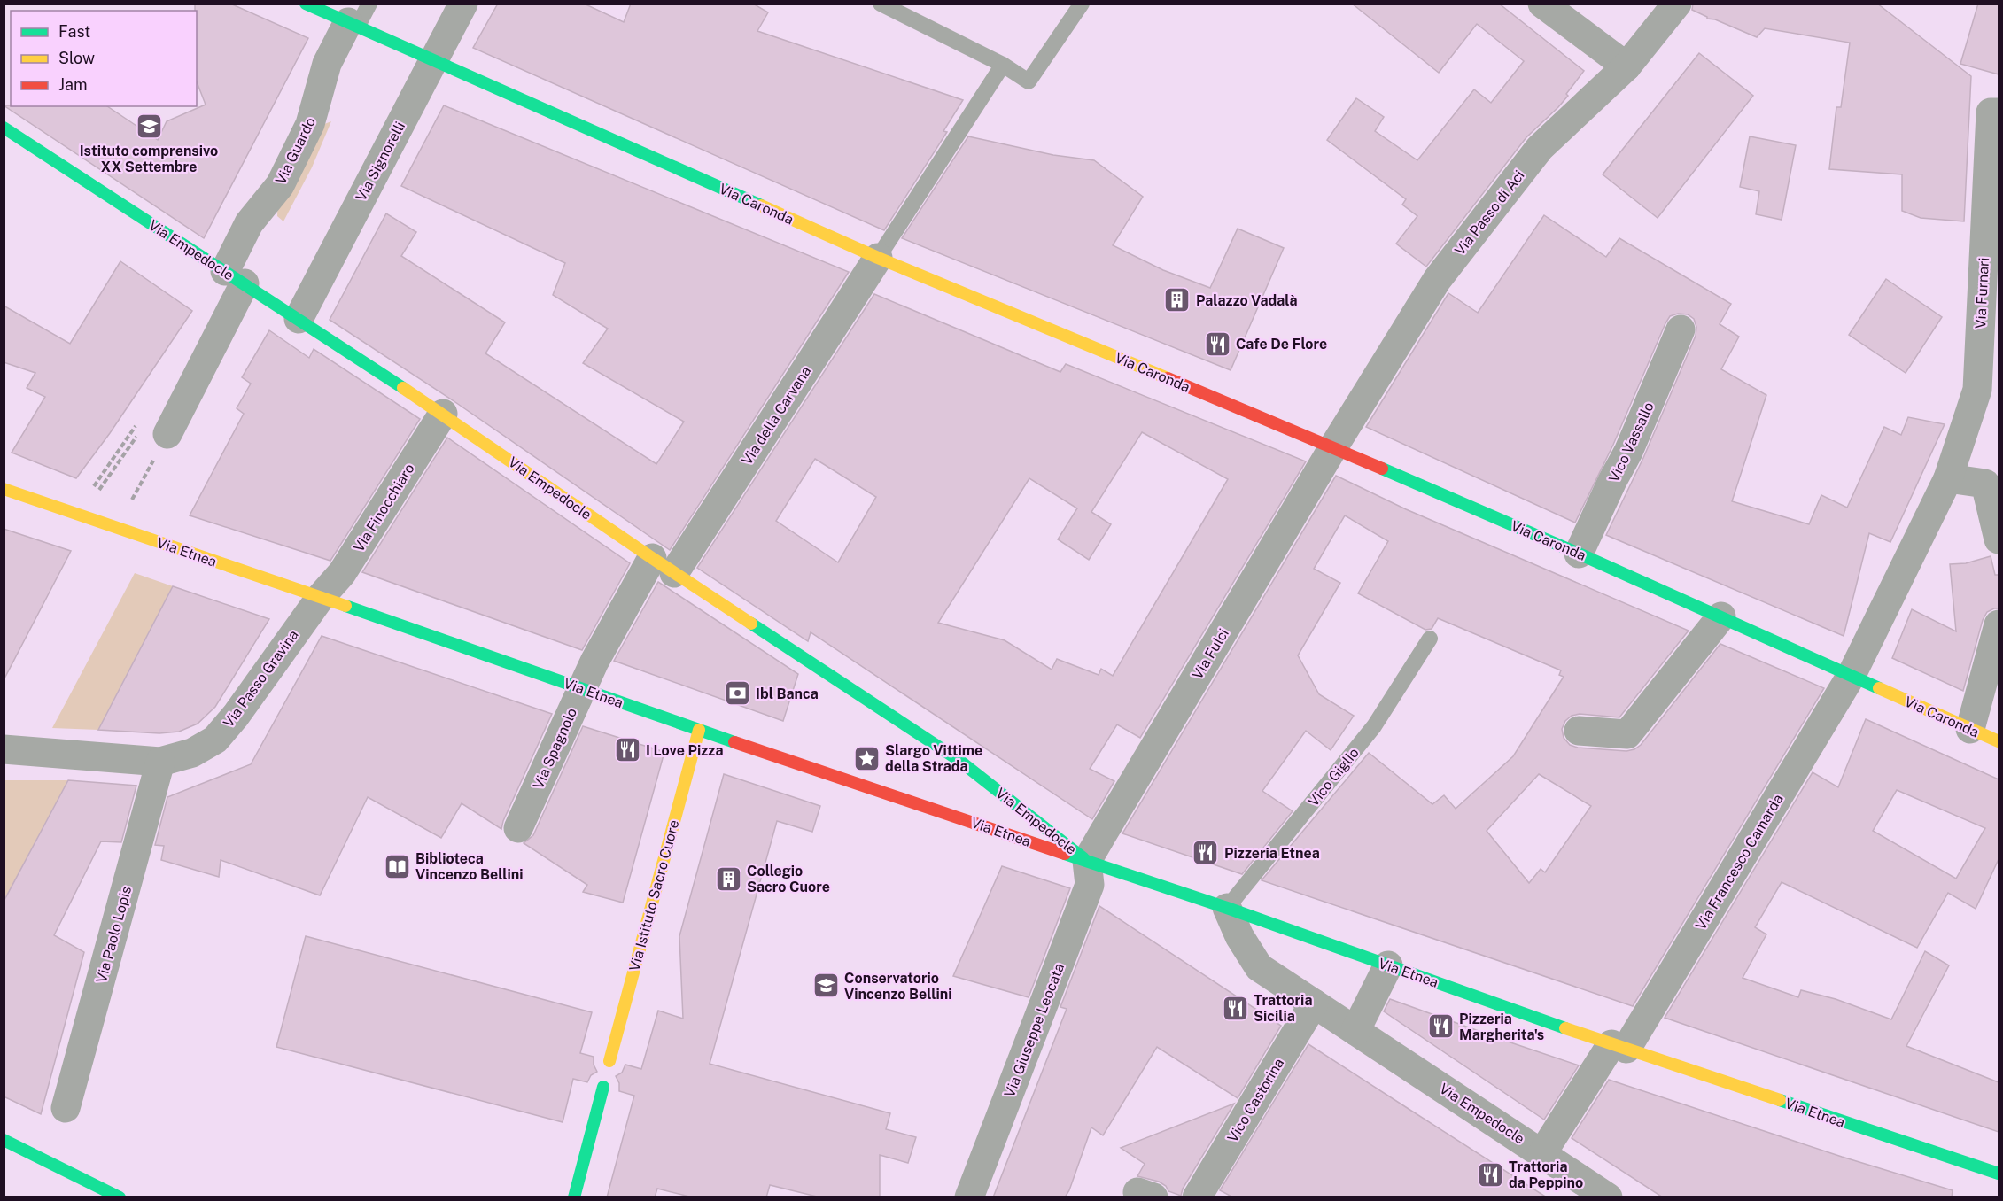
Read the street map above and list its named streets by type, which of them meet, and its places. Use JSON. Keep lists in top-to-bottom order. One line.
{"streets":{"main road":["Via Caronda","Via Empedocle","Via Etnea","Via Istituto Sacro Cuore"],"street":["Via Guardo","Via Signorelli","Via Passo di Aci","Via Furnari","Via della Carvana","Vico Vassallo","Via Finocchiaro","Via Fulci","Via Passo Gravina","Via Spagnolo","Via Francesco Camarda","Via Paolo Lopis","Via Giuseppe Leocata","Vico Castorina"],"lane":["Vico Giglio"]},"crossings":[["Via Guardo","Via Caronda"],["Via Guardo","Via Empedocle"],["Via Signorelli","Via Caronda"],["Via Signorelli","Via Empedocle"],["Via Caronda","Via Passo di Aci"],["Via Caronda","Via Furnari"],["Via Caronda","Via della Carvana"],["Via Caronda","Vico Vassallo"],["Via Caronda","Via Fulci"],["Via Caronda","Via Francesco Camarda"],["Via Passo di Aci","Via Fulci"],["Via Empedocle","Via della Carvana"],["Via Empedocle","Via Finocchiaro"],["Via Empedocle","Via Etnea"],["Via Empedocle","Via Fulci"],["Via Empedocle","Via Spagnolo"],["Via Empedocle","Vico Giglio"],["Via Empedocle","Via Francesco Camarda"],["Via Empedocle","Via Giuseppe Leocata"],["Via Empedocle","Vico Castorina"],["Via Furnari","Via Francesco Camarda"],["Via della Carvana","Via Spagnolo"],["Via Finocchiaro","Via Etnea"],["Via Finocchiaro","Via Passo Gravina"],["Via Etnea","Via Fulci"],["Via Etnea","Via Passo Gravina"],["Via Etnea","Via Spagnolo"],["Via Etnea","Vico Giglio"],["Via Etnea","Via Francesco Camarda"],["Via Etnea","Via Istituto Sacro Cuore"],["Via Etnea","Via Giuseppe Leocata"],["Via Fulci","Via Giuseppe Leocata"],["Via Passo Gravina","Via Paolo Lopis"]],"places":{"school or university":["Istituto comprensivo XX Settembre","Conservatorio Vincenzo Bellini"],"building":["Palazzo Vadalà","Collegio Sacro Cuore"],"restaurant":["Cafe De Flore","I Love Pizza","Pizzeria Etnea","Trattoria Sicilia","Pizzeria Margherita's","Trattoria da Peppino"],"bank":["Ibl Banca"],"place":["Slargo Vittime della Strada"],"library":["Biblioteca Vincenzo Bellini"]},"legend":["Fast","Slow","Jam"]}
